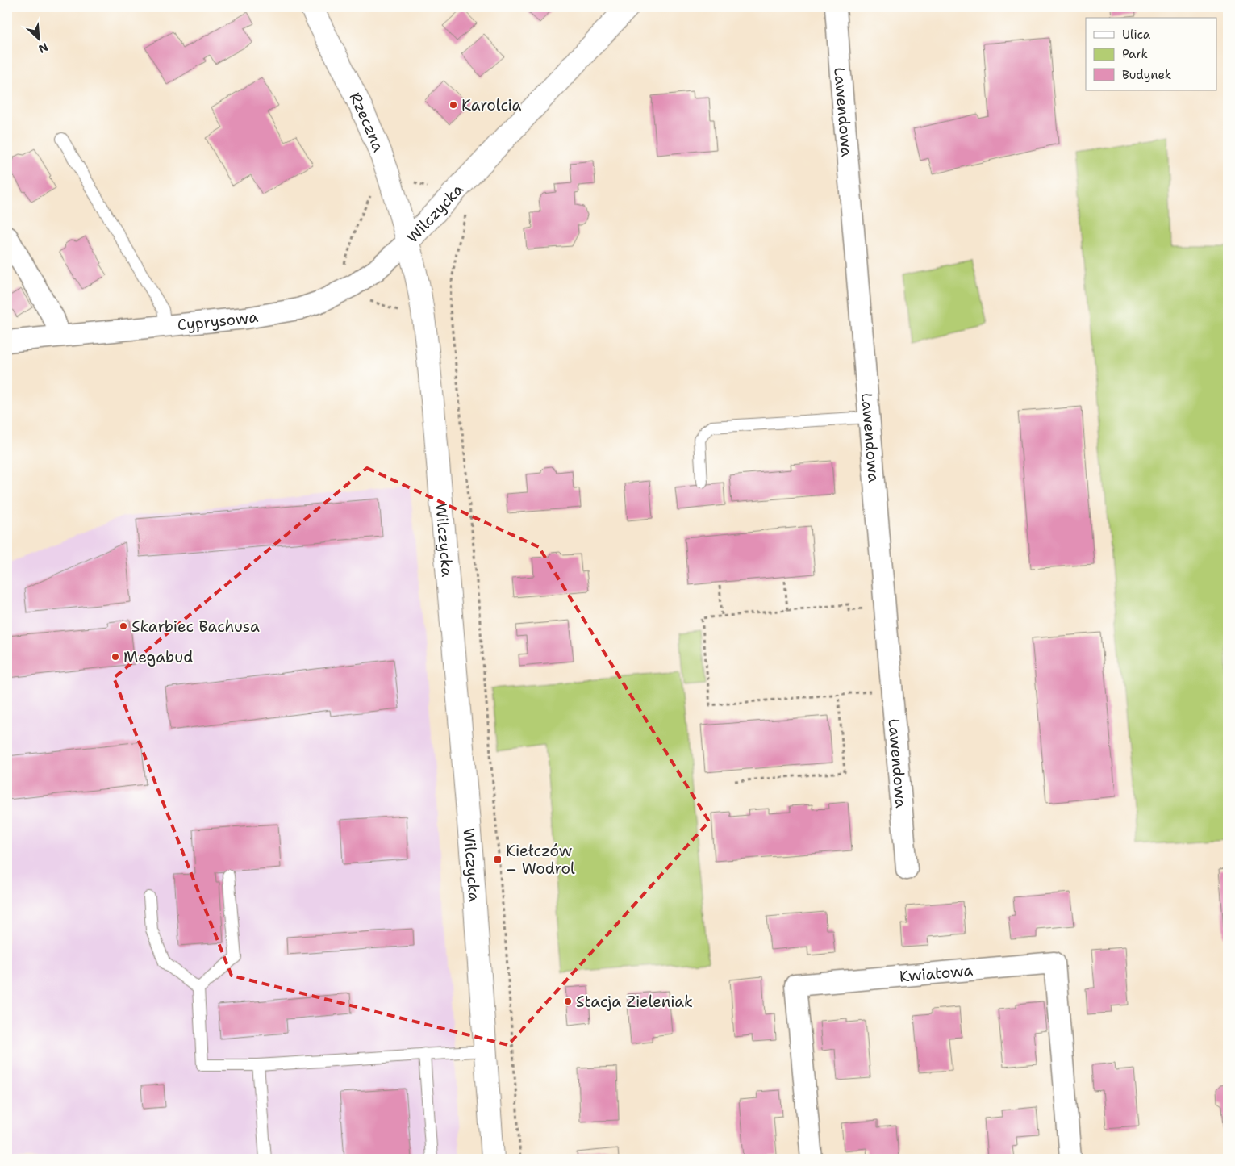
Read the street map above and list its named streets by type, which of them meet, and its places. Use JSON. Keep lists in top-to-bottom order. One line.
{"streets":{"street":["Lawendowa","Rzeczna","Wilczycka","Cyprysowa","Kwiatowa"]},"crossings":[["Rzeczna","Wilczycka"],["Rzeczna","Cyprysowa"],["Wilczycka","Cyprysowa"]],"places":{"other":["Karolcia","Skarbiec Bachusa","Megabud","Stacja Zieleniak"],"transit":["Kiełczów – Wodrol"]},"legend":["Ulica","Park","Budynek"],"north":"bottom right"}
